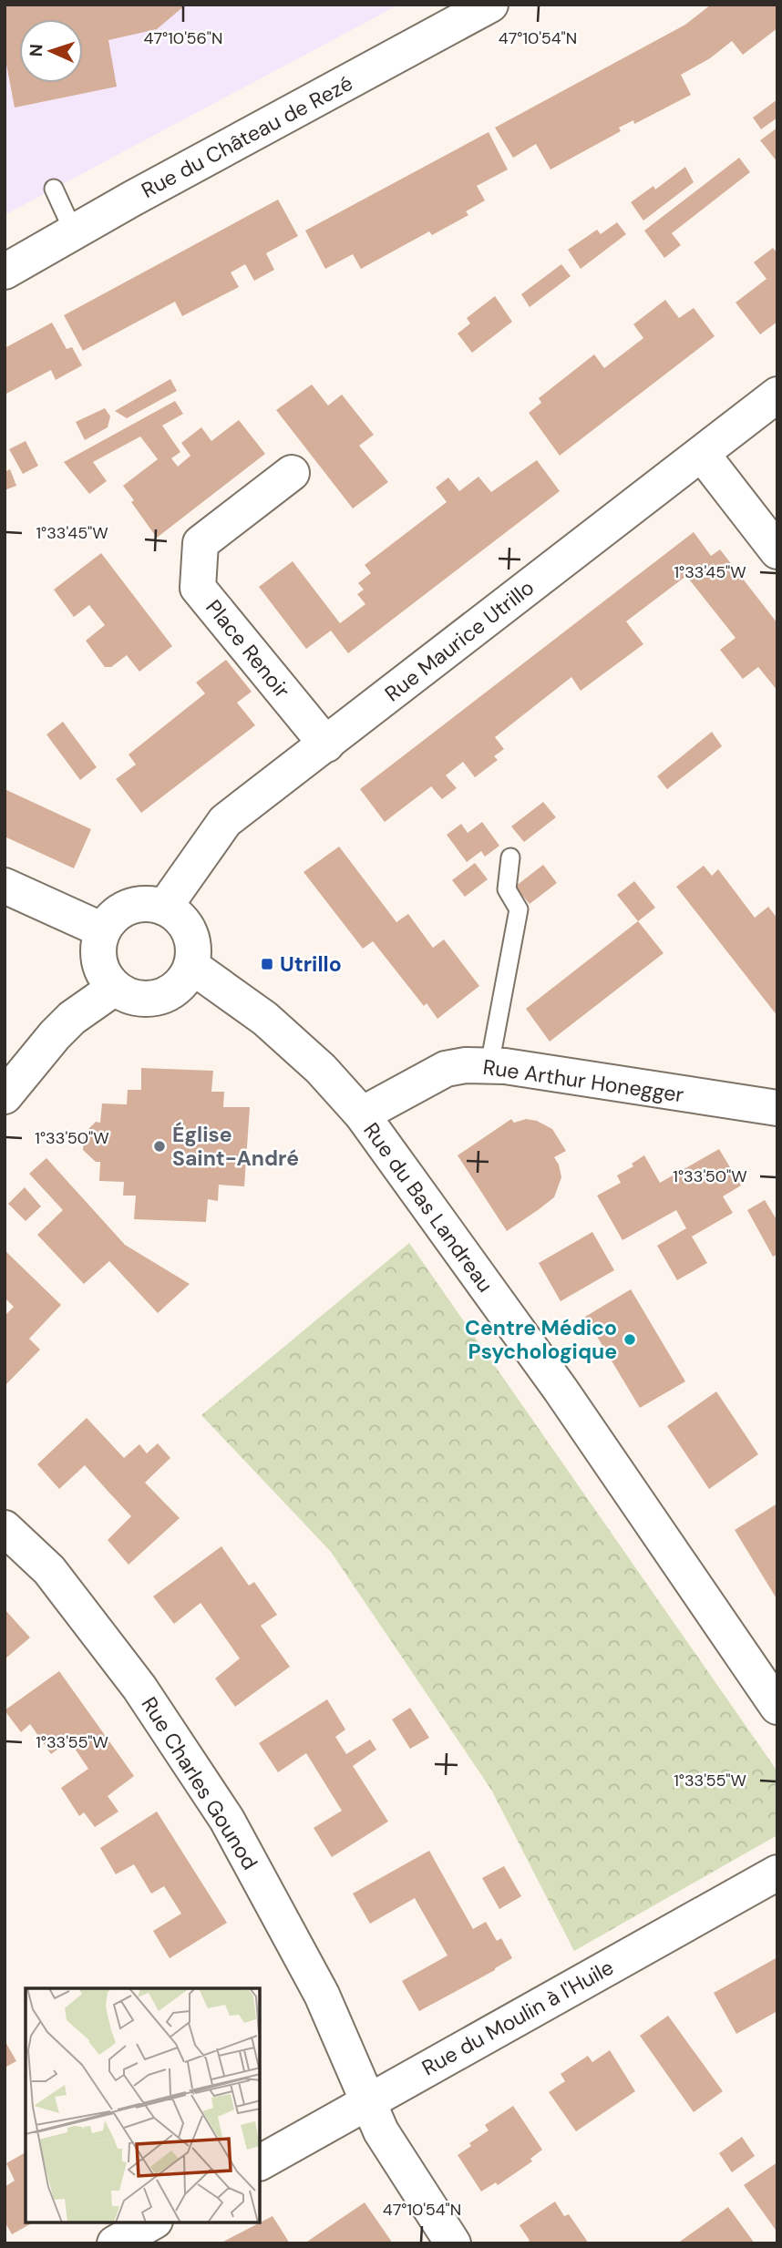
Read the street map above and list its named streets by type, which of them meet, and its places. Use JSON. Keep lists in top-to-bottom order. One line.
{"streets":{"street":["Rue du Château de Rezé","Rue Maurice Utrillo","Place Renoir","Rue Arthur Honegger","Rue du Bas Landreau","Rue Charles Gounod","Rue du Moulin à l'Huile"]},"crossings":[["Rue Maurice Utrillo","Place Renoir"],["Rue Maurice Utrillo","Rue du Bas Landreau"],["Rue Arthur Honegger","Rue du Bas Landreau"],["Rue Charles Gounod","Rue du Moulin à l'Huile"]],"places":{"transit":["Utrillo"],"other":["Église Saint-André","Centre Médico Psychologique"]},"north":"left","coordinates":["47°10'56\"N","47°10'54\"N","1°33'45\"W","1°33'50\"W","1°33'55\"W"]}
